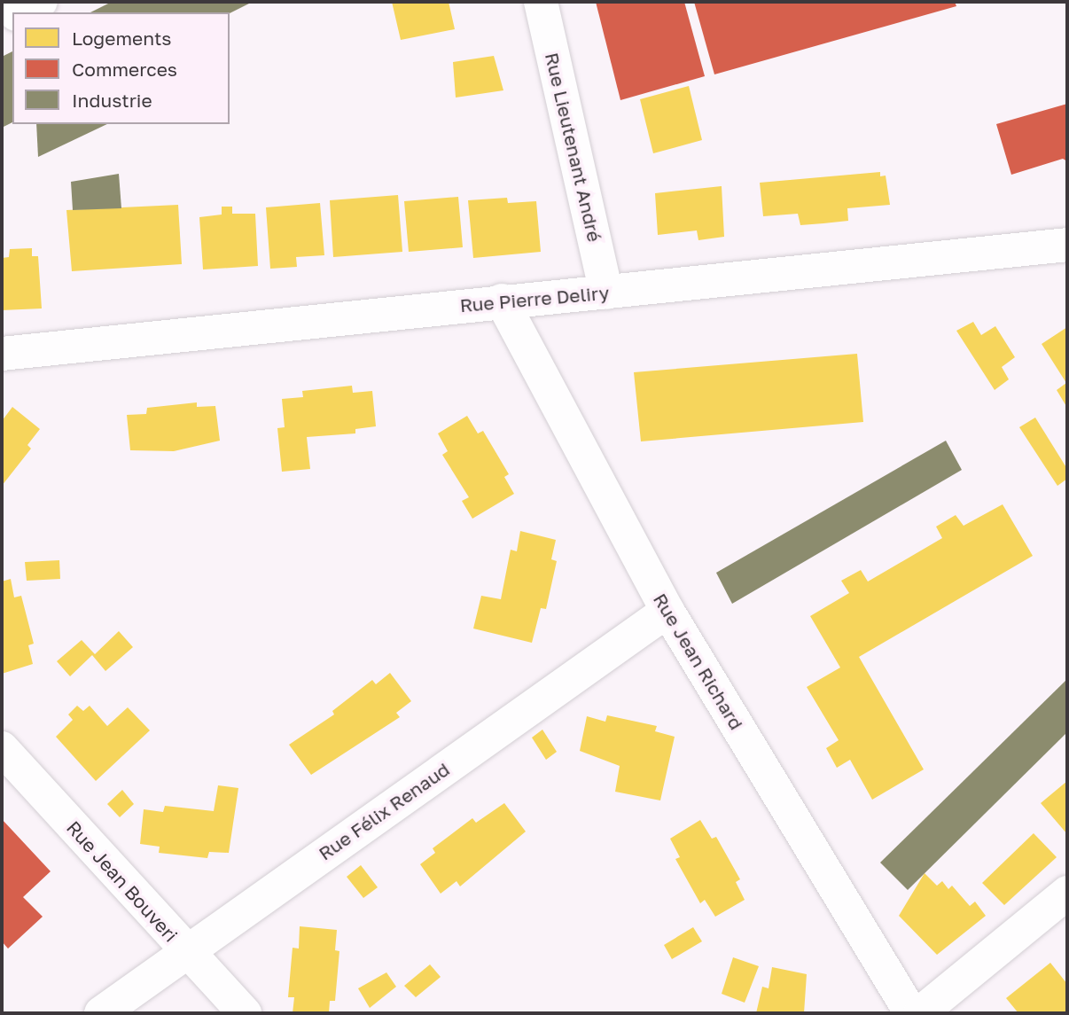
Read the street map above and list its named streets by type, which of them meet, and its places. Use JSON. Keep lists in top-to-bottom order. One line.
{"streets":{"street":["Rue Lieutenant André","Rue Pierre Deliry","Rue Jean Richard","Rue Félix Renaud","Rue Jean Bouveri"]},"crossings":[["Rue Lieutenant André","Rue Pierre Deliry"],["Rue Pierre Deliry","Rue Jean Richard"],["Rue Jean Richard","Rue Félix Renaud"],["Rue Félix Renaud","Rue Jean Bouveri"]],"legend":["Logements","Commerces","Industrie"]}
